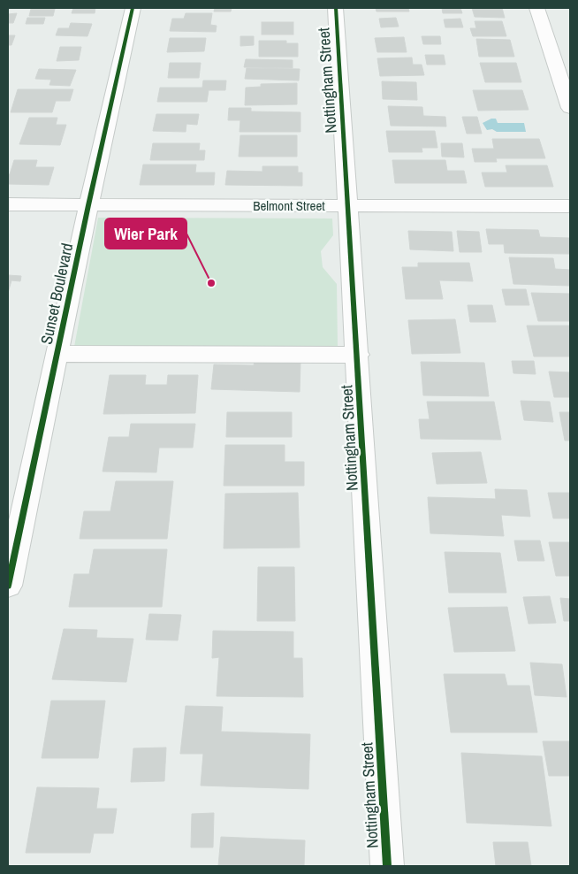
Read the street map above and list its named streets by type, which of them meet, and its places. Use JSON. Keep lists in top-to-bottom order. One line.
{"streets":{"street":["Nottingham Street","Belmont Street","Sunset Boulevard"]},"crossings":[["Nottingham Street","Belmont Street"],["Belmont Street","Sunset Boulevard"]],"places":["Wier Park"]}
